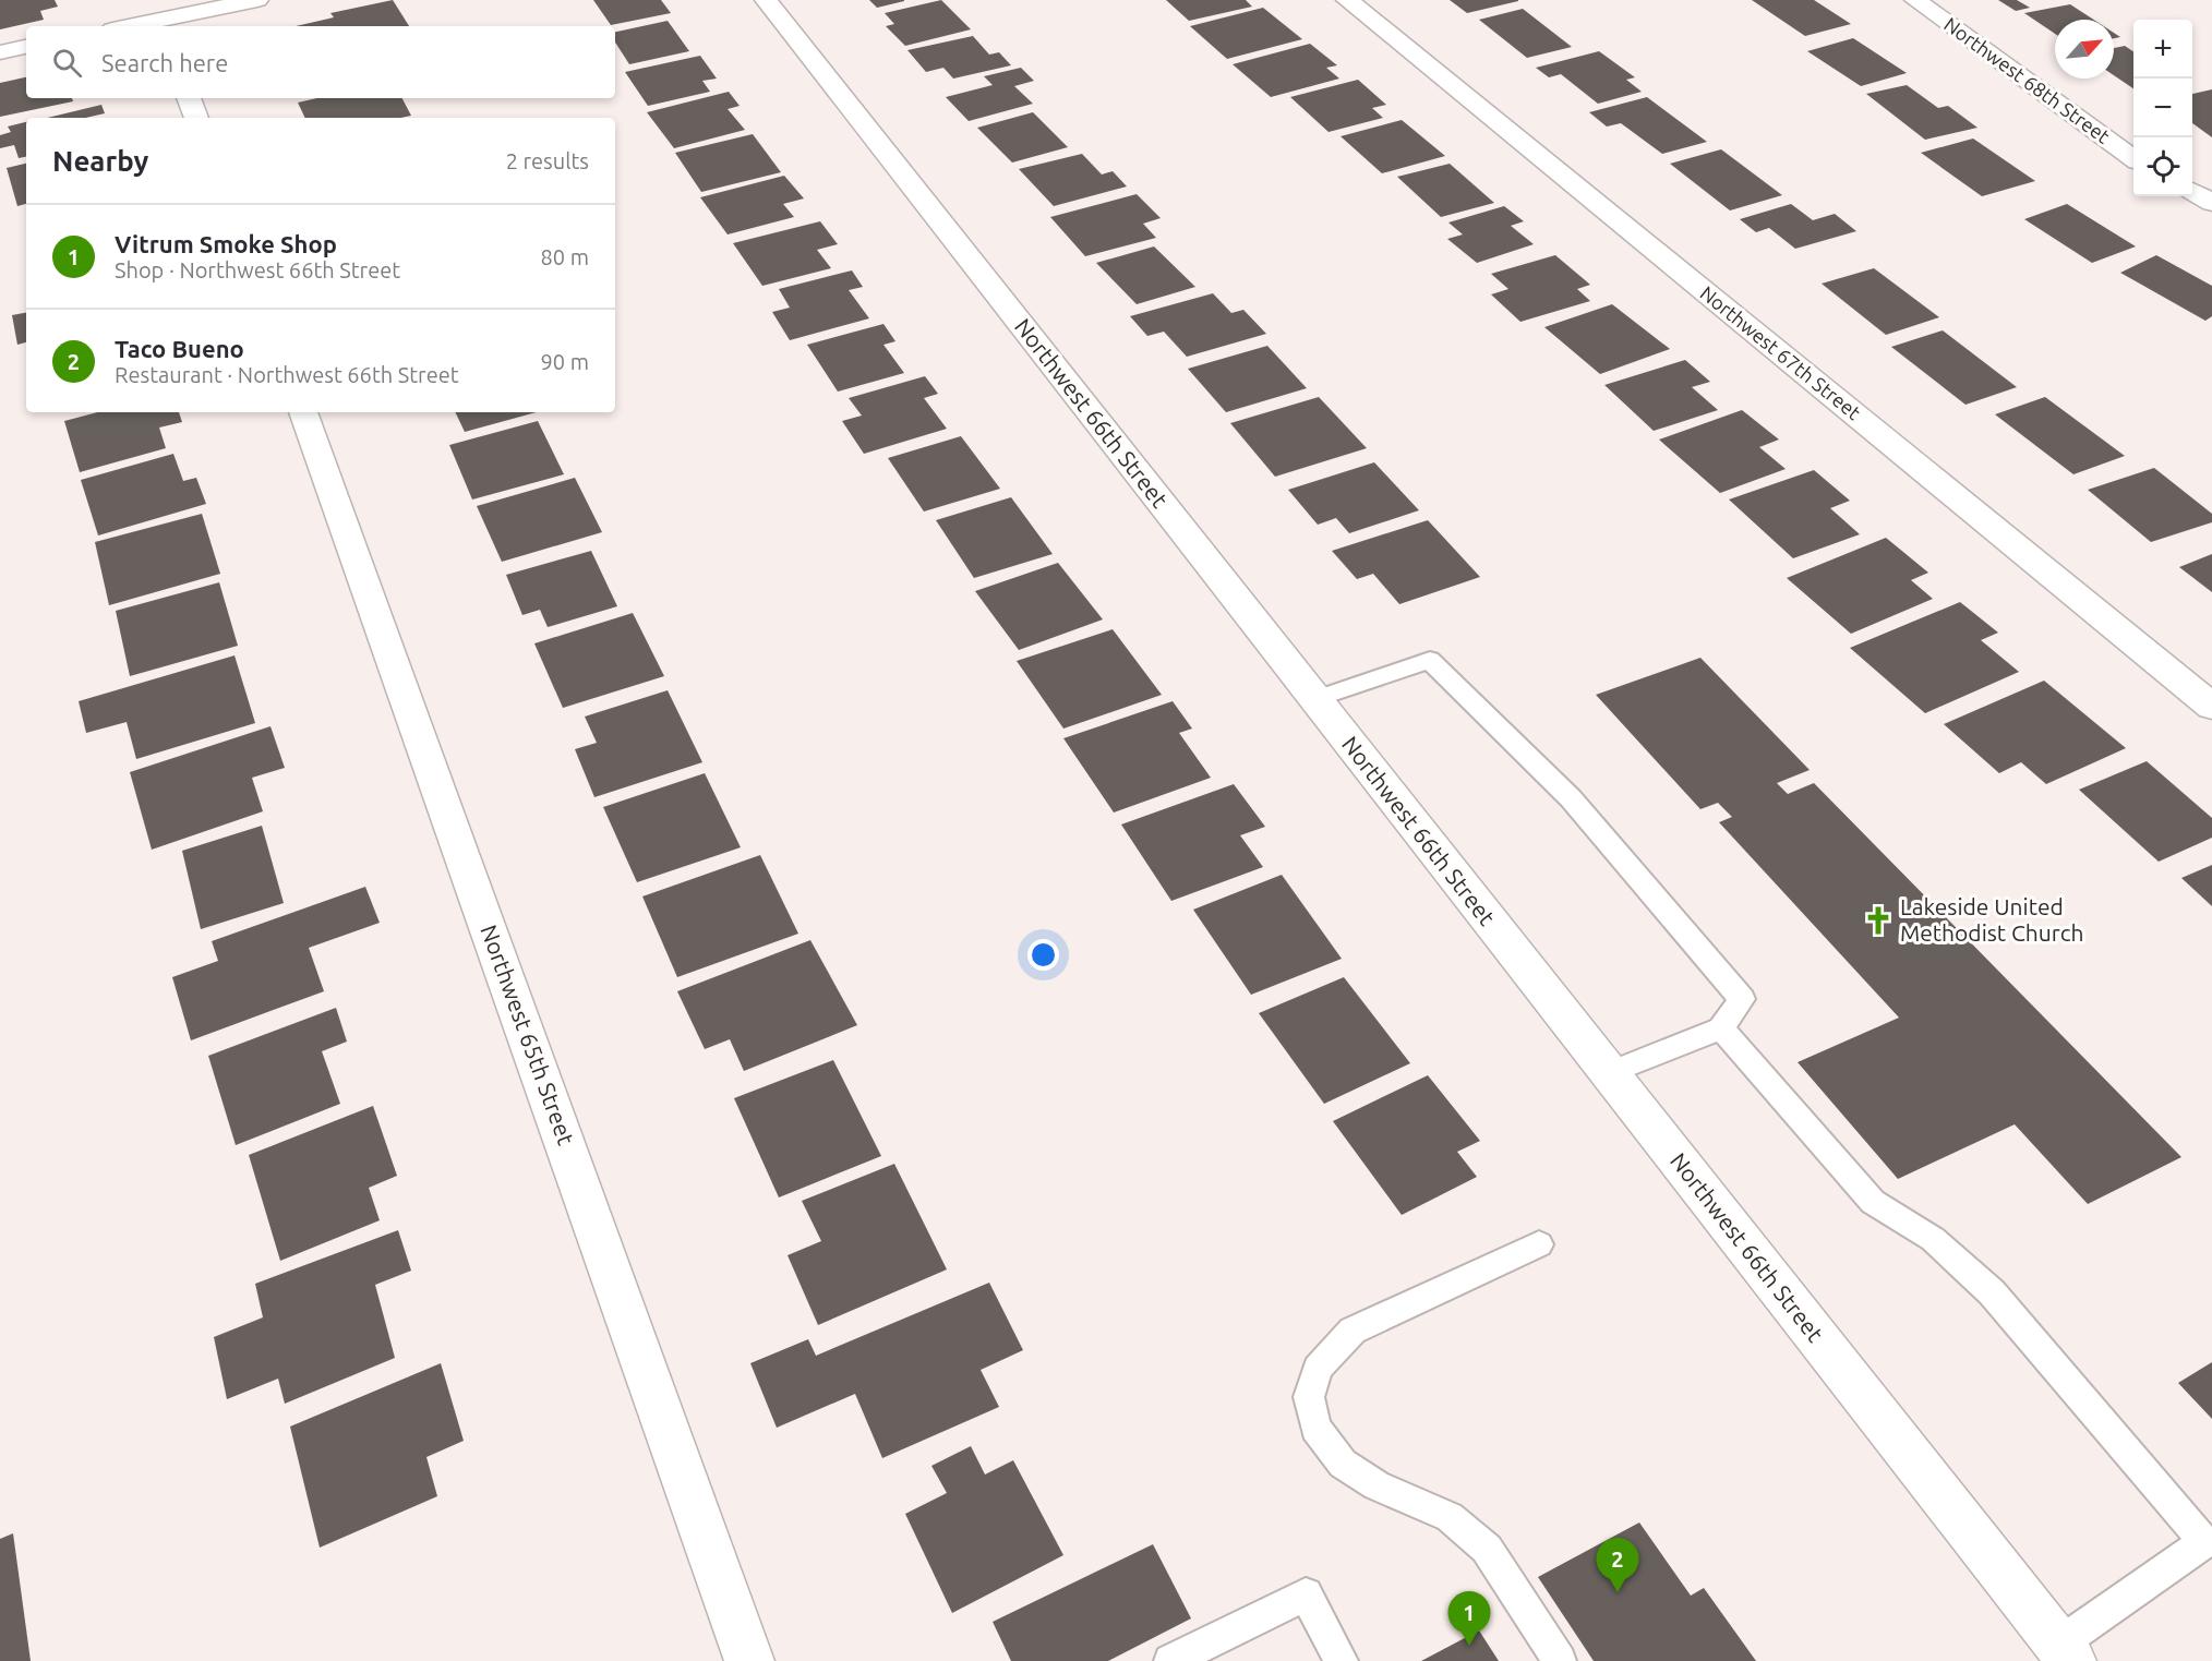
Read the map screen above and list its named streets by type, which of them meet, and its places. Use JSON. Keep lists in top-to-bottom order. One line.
{"streets":{"street":["Northwest 68th Street","Northwest 67th Street","Northwest 66th Street","Northwest 65th Street"]},"places":{"church":["Lakeside United Methodist Church"]},"north":"top right","page":{"map_buttons":["+","−"],"search":"Search here","heading":["Nearby","2 results"],"list":[{"mark":"1","name":"Vitrum Smoke Shop","note":"Shop · Northwest 66th Street","value":"80 m"},{"mark":"2","name":"Taco Bueno","note":"Restaurant · Northwest 66th Street","value":"90 m"}],"pins":["2","1"]}}
